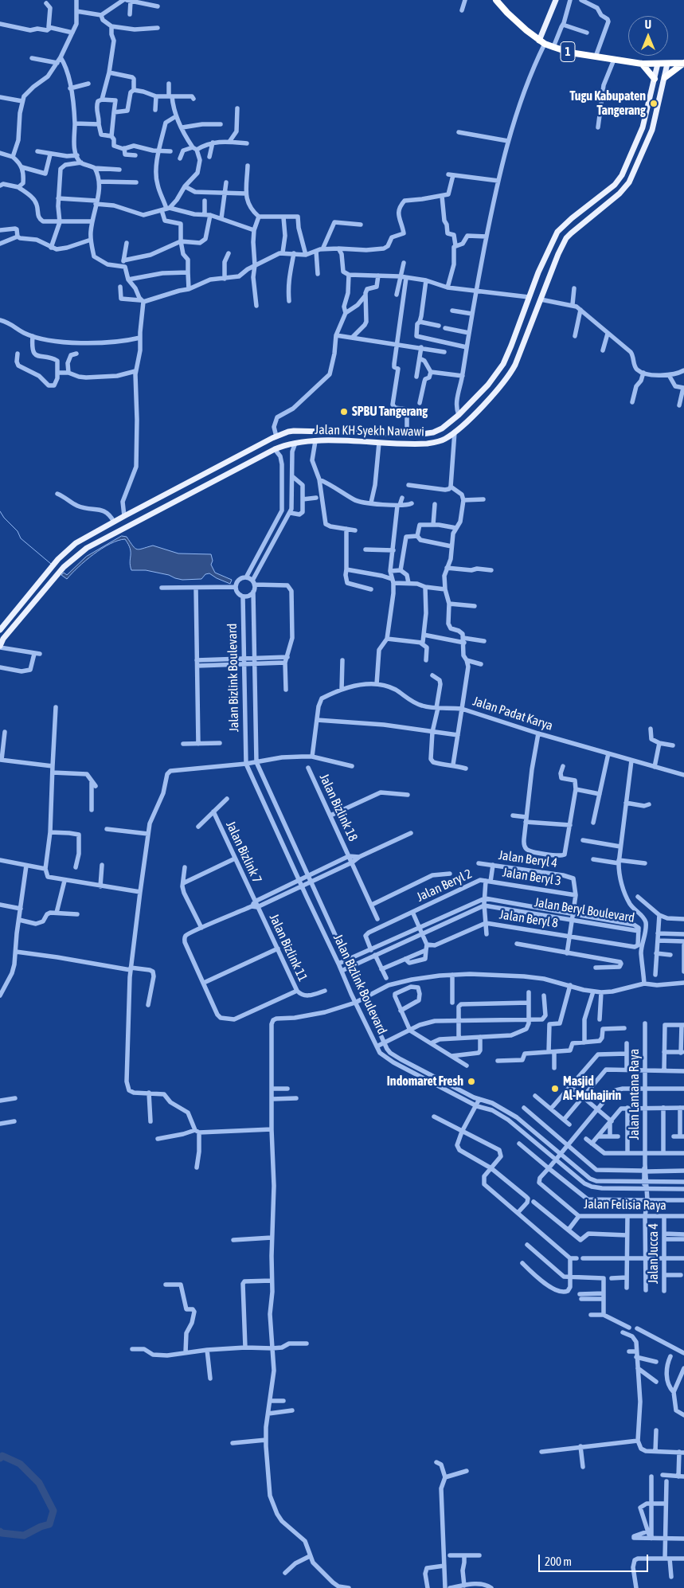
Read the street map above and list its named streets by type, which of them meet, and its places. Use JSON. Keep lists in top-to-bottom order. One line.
{"streets":{"highway":["1"],"main road":["Jalan KH Syekh Nawawi"],"street":["Jalan Bizlink Boulevard","Jalan Padat Karya","Jalan Bizlink 18","Jalan Bizlink 7","Jalan Beryl 4","Jalan Beryl 3","Jalan Beryl 2","Jalan Beryl Boulevard","Jalan Beryl 8","Jalan Bizlink 11","Jalan Lantana Raya","Jalan Felisia Raya","Jalan Jucca 4"]},"crossings":[["1","Jalan KH Syekh Nawawi"],["Jalan Bizlink Boulevard","Jalan Lantana Raya"],["Jalan Bizlink 7","Jalan Bizlink 11"],["Jalan Beryl 4","Jalan Beryl 3"],["Jalan Beryl 3","Jalan Beryl 2"],["Jalan Beryl Boulevard","Jalan Beryl 8"],["Jalan Lantana Raya","Jalan Felisia Raya"],["Jalan Felisia Raya","Jalan Jucca 4"]],"places":["Tugu Kabupaten Tangerang","SPBU Tangerang","Indomaret Fresh","Masjid Al-Muhajirin"],"scale_bar":"200 m","north":"top"}
